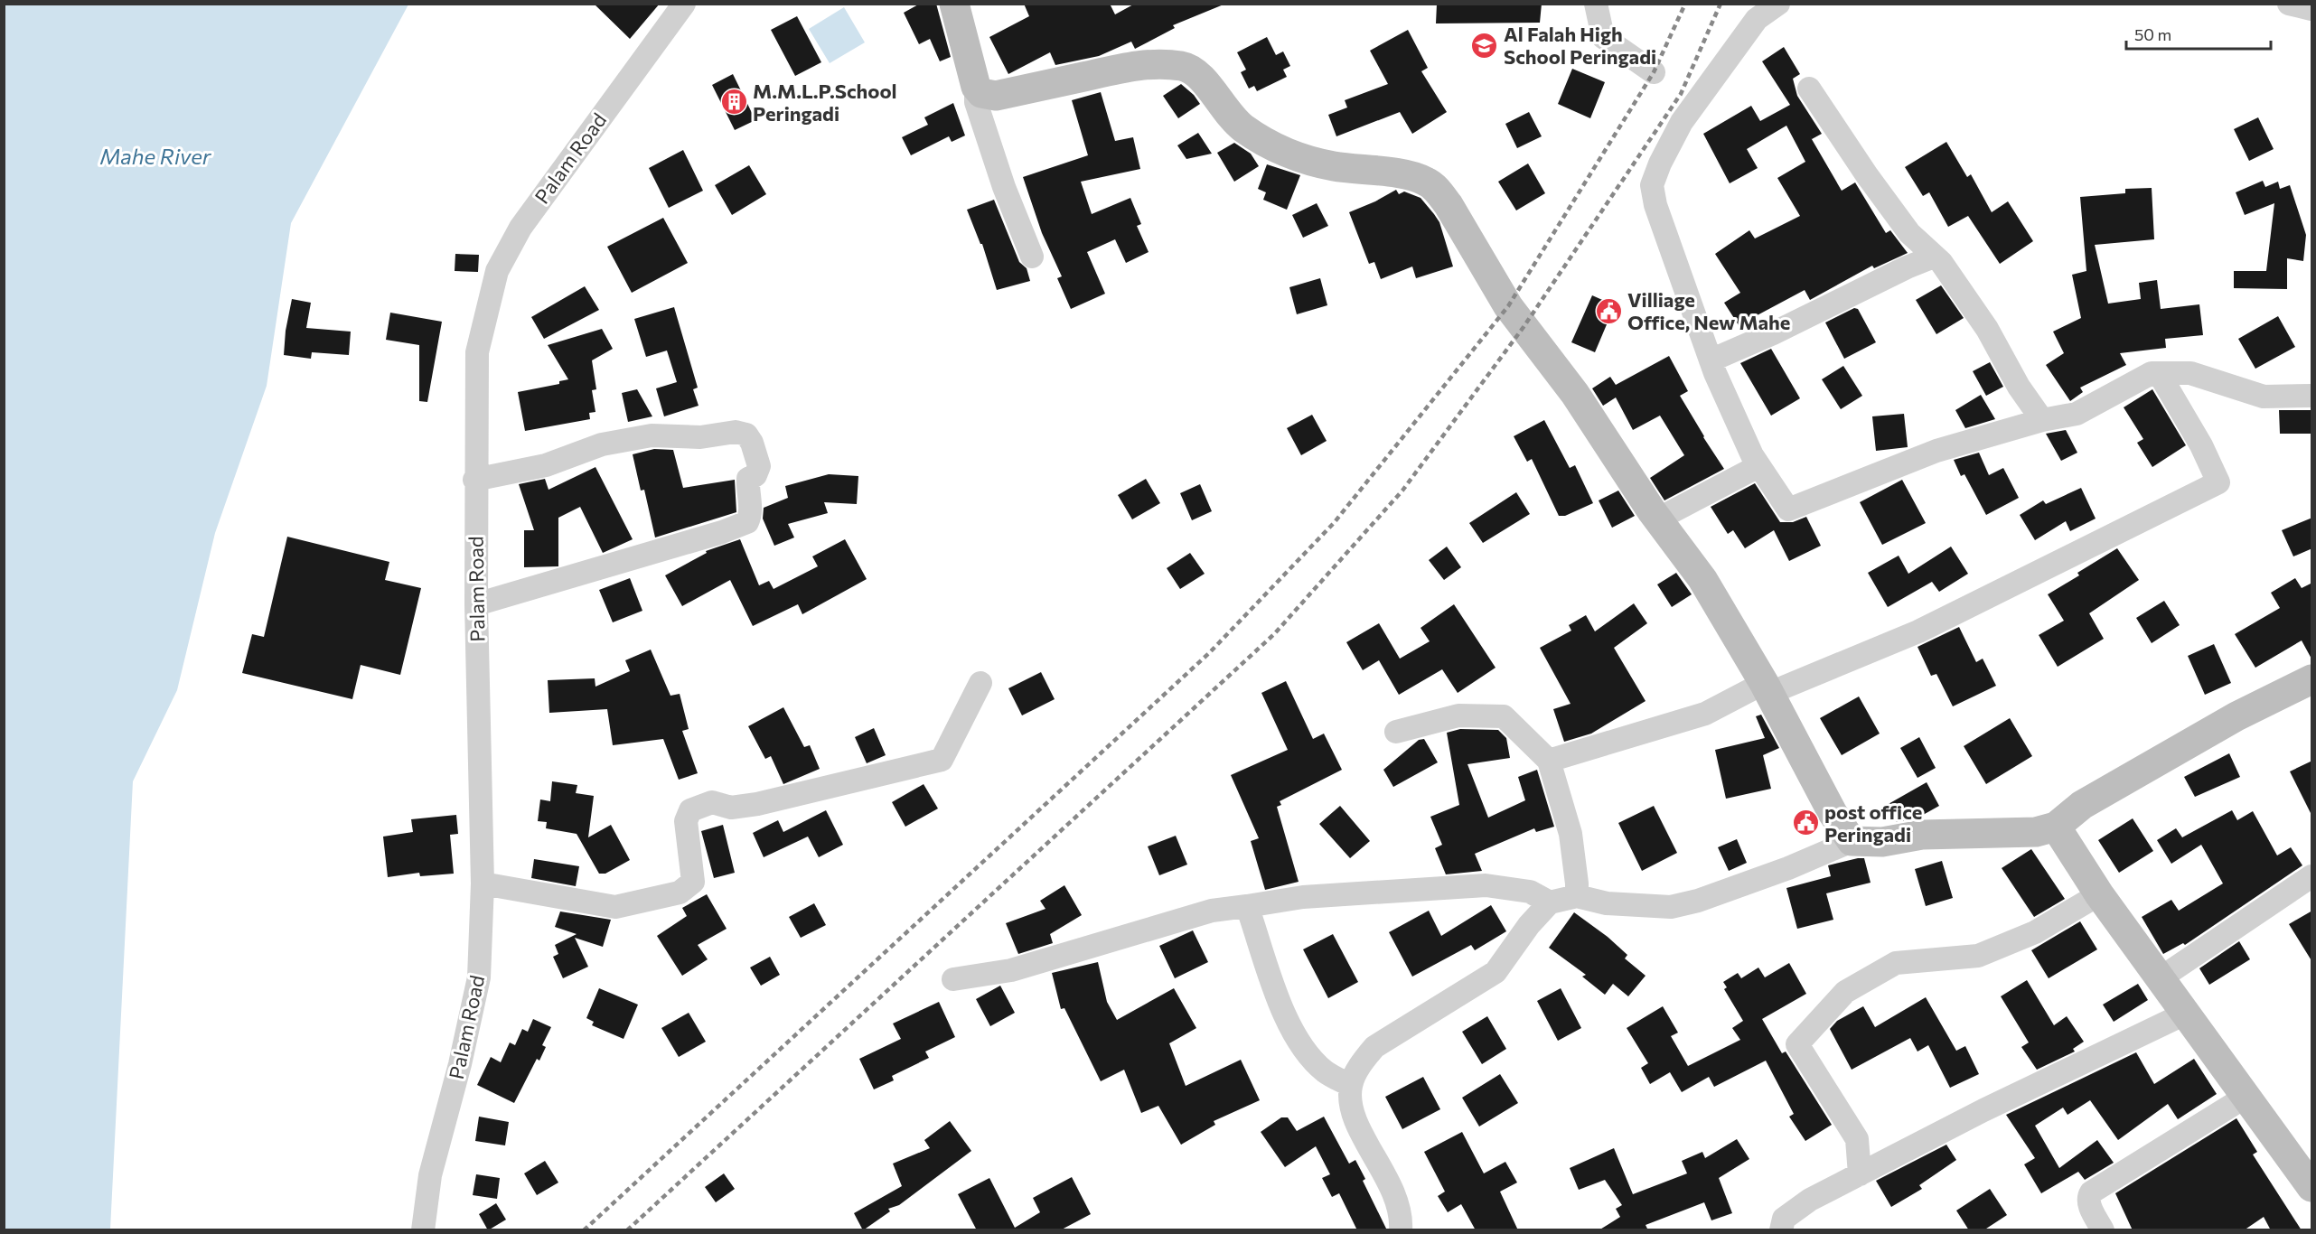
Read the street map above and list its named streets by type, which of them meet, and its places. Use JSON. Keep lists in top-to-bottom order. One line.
{"streets":{"street":["Palam Road"]},"water":["Mahe River"],"places":{"school or university":["Al Falah High School Peringadi"],"building":["M.M.L.P.School Peringadi"],"public building":["Villiage Office, New Mahe","post office Peringadi"]},"scale_bar":"50 m"}
